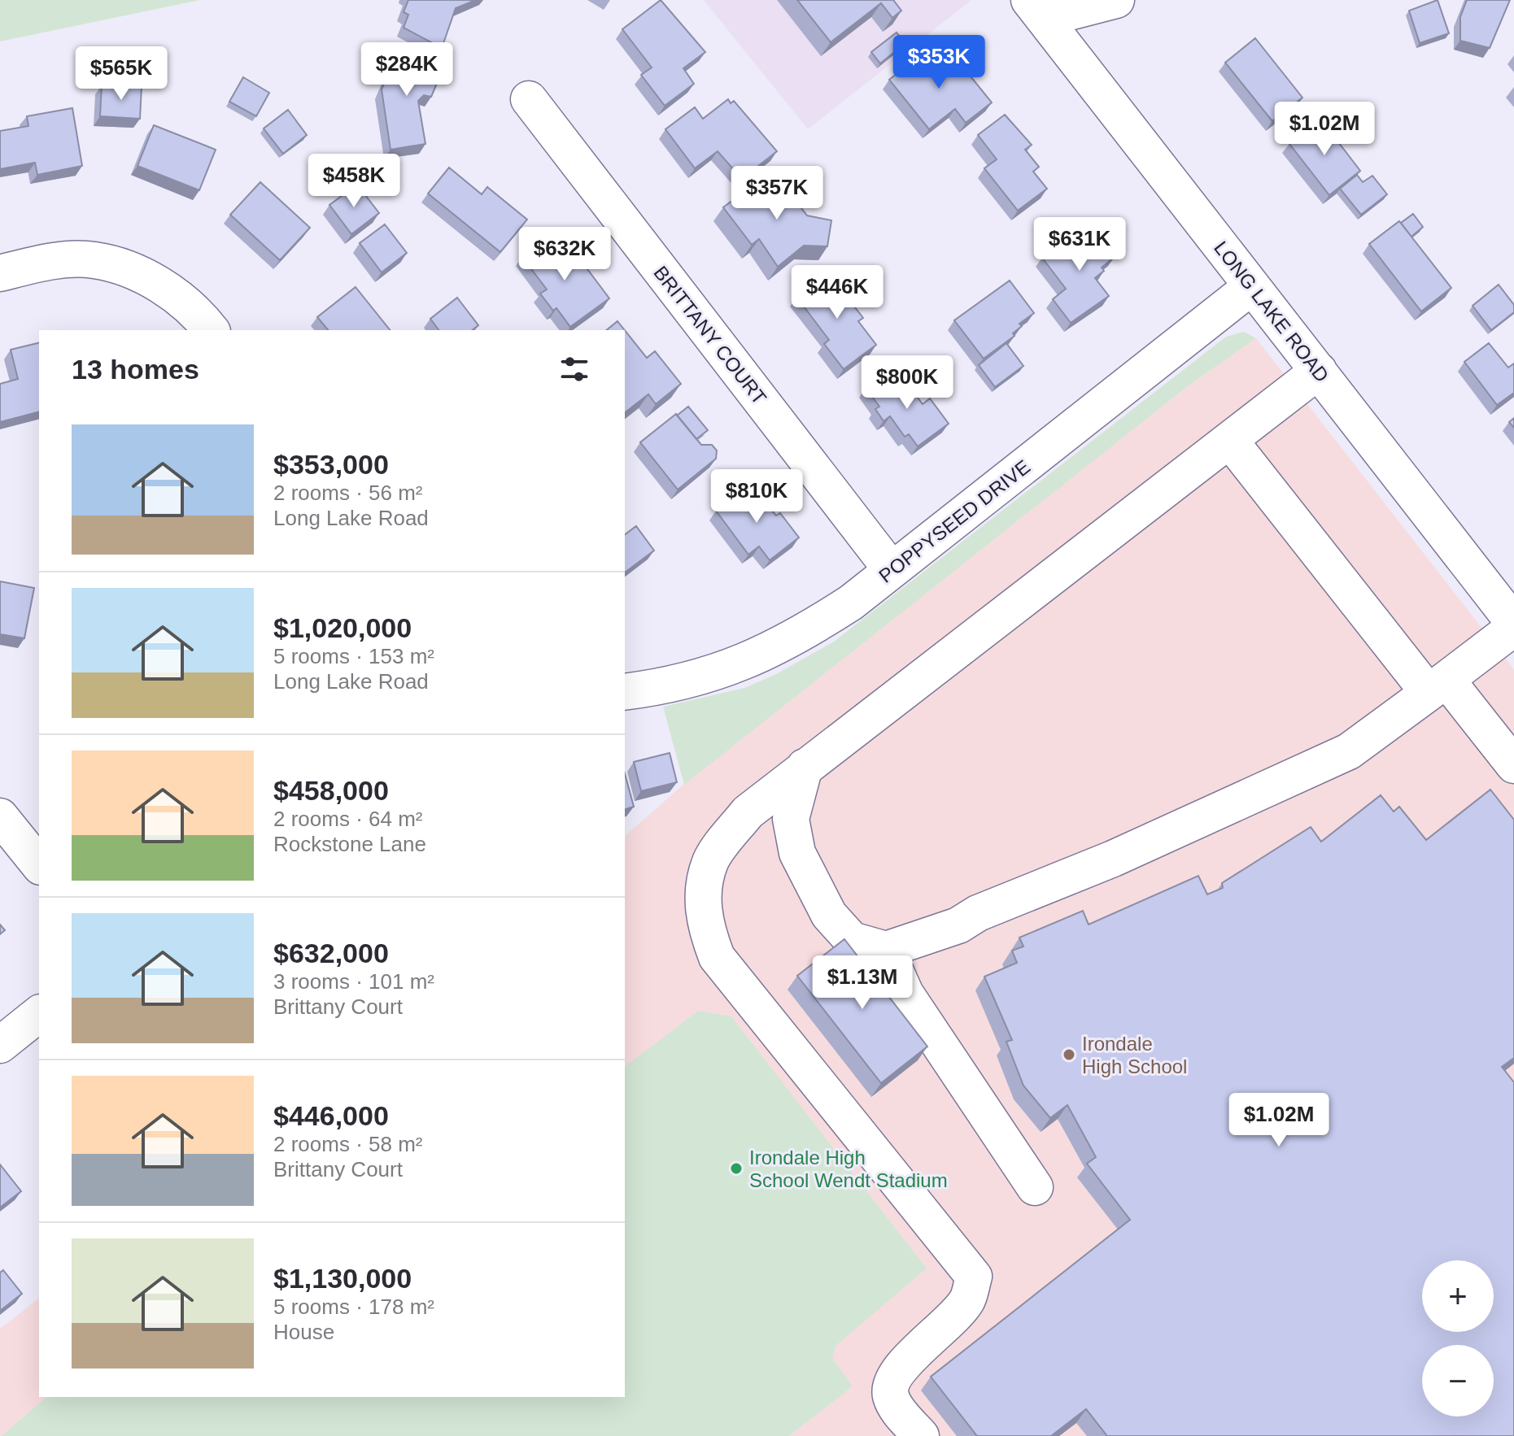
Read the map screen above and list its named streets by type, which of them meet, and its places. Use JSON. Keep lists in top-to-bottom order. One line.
{"streets":{"street":["LONG LAKE ROAD","BRITTANY COURT","POPPYSEED DRIVE"]},"crossings":[["LONG LAKE ROAD","POPPYSEED DRIVE"],["BRITTANY COURT","POPPYSEED DRIVE"]],"places":["Irondale High School","Irondale High School Wendt Stadium"],"page":{"price":["$353K","$284K","$565K","$1.02M","$458K","$357K","$631K","$632K","$446K","$800K","$810K","$1.13M","$1.02M"],"heading":"13 homes","list":[{"name":"$353,000","note":"2 rooms · 56 m² · Long Lake Road"},{"name":"$1,020,000","note":"5 rooms · 153 m² · Long Lake Road"},{"name":"$458,000","note":"2 rooms · 64 m² · Rockstone Lane"},{"name":"$632,000","note":"3 rooms · 101 m² · Brittany Court"},{"name":"$446,000","note":"2 rooms · 58 m² · Brittany Court"},{"name":"$1,130,000","note":"5 rooms · 178 m² · House"}],"map_buttons":["+","−"]}}
